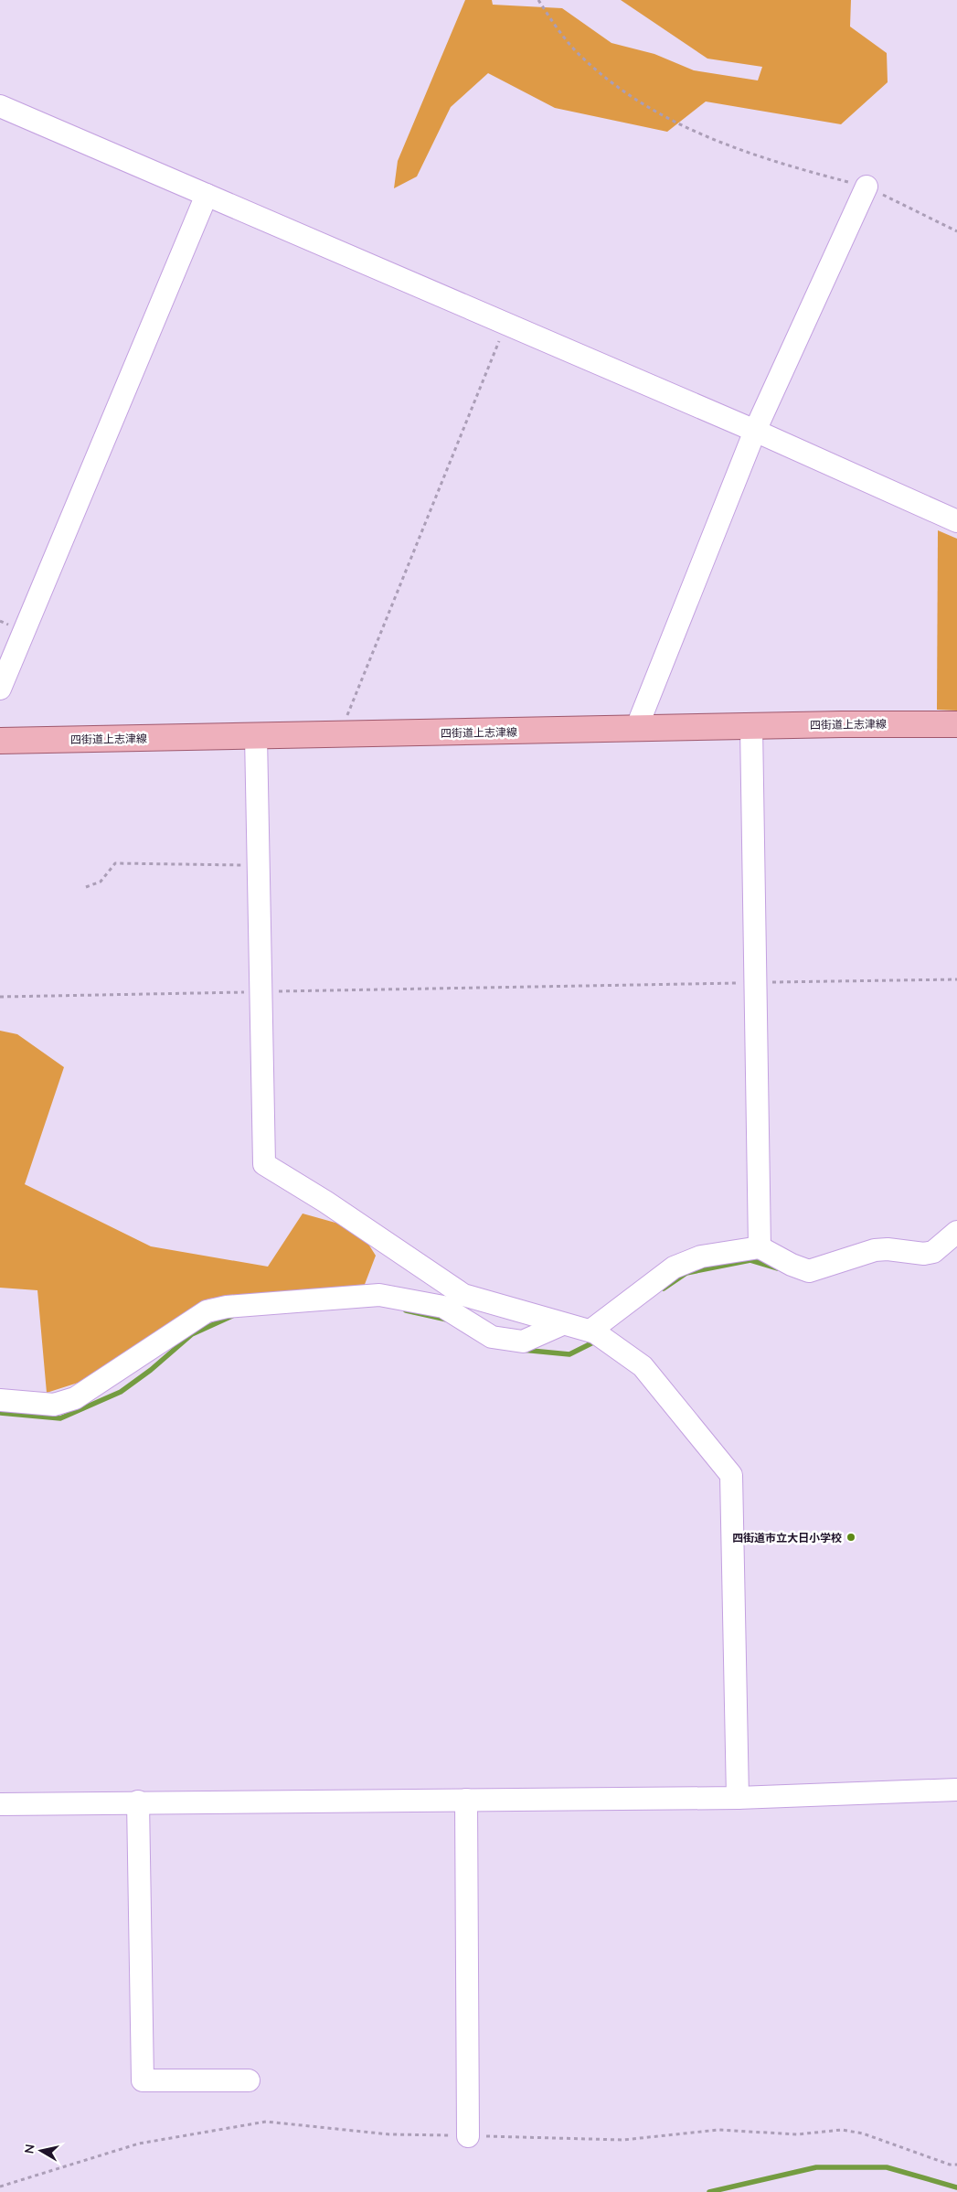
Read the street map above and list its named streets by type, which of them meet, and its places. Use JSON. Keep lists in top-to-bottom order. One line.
{"streets":{"main road":["四街道上志津線"]},"places":["四街道市立大日小学校"],"north":"left"}
